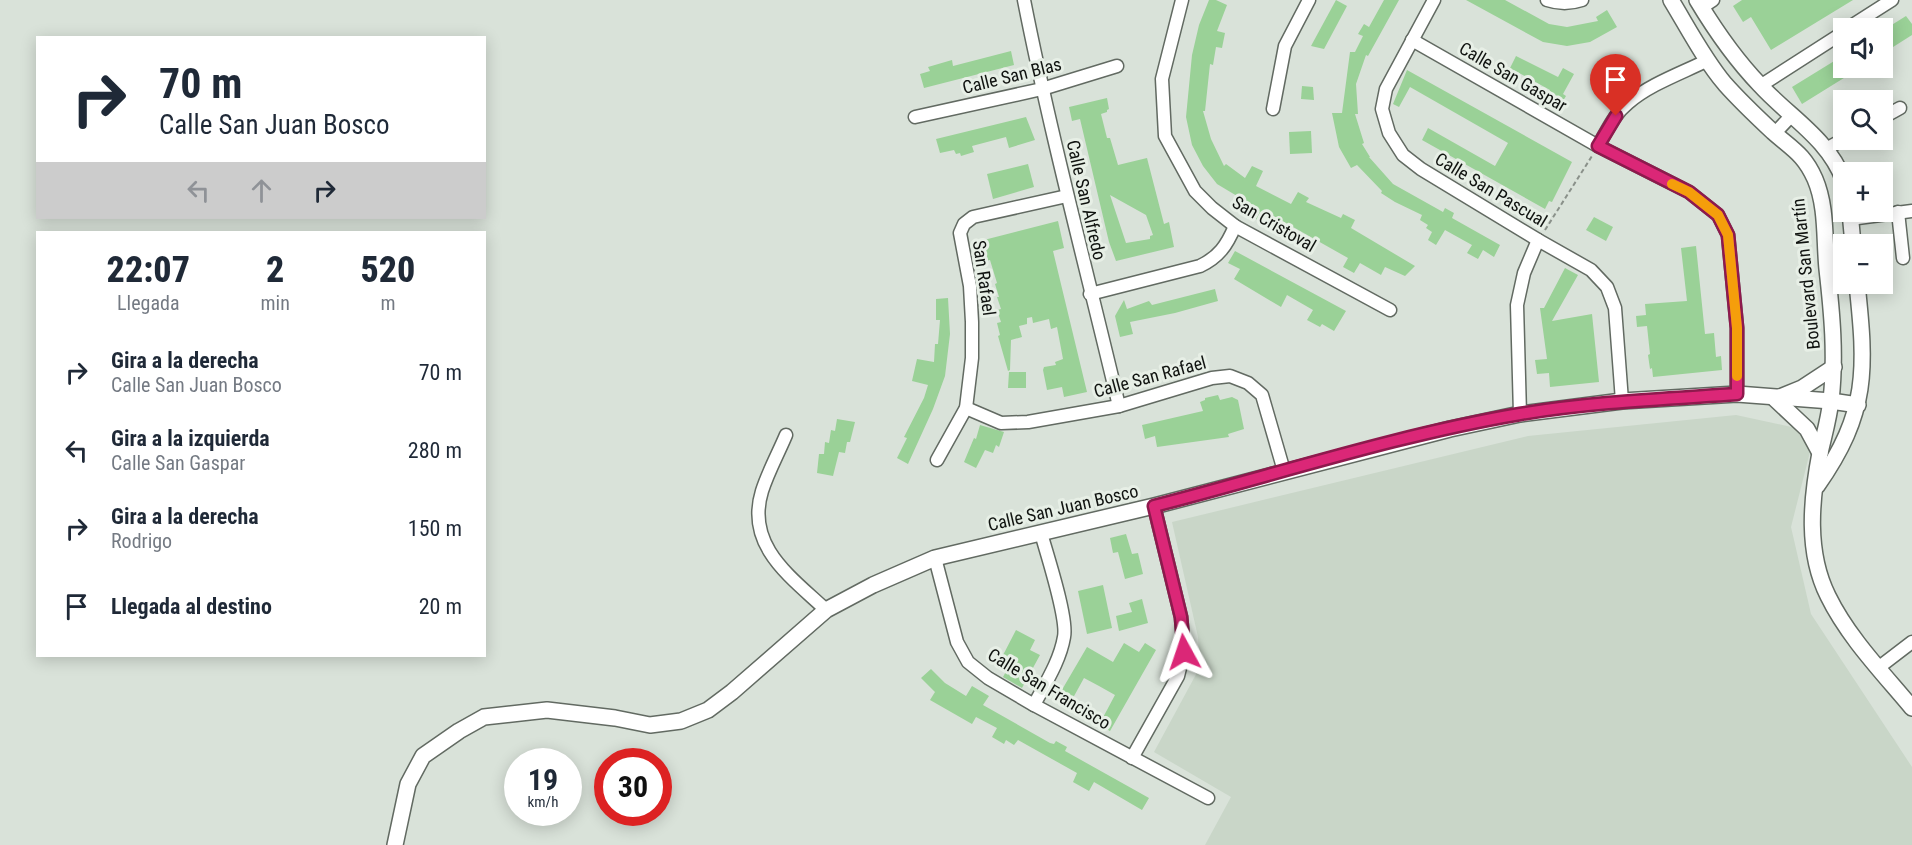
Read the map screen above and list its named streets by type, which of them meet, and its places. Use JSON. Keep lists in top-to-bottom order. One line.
{"streets":{"street":["Calle San Blas","Calle San Gaspar","Calle San Pascual","Calle San Alfredo","San Cristoval","Boulevard San Martín","San Rafael","Calle San Rafael","Calle San Juan Bosco","Calle San Francisco"]},"crossings":[["Calle San Blas","Calle San Alfredo"],["Calle San Gaspar","Calle San Pascual"],["Calle San Gaspar","Calle San Juan Bosco"],["Calle San Pascual","Calle San Juan Bosco"],["Calle San Alfredo","San Rafael"],["Calle San Alfredo","Calle San Rafael"],["Boulevard San Martín","Calle San Juan Bosco"],["San Rafael","Calle San Rafael"],["Calle San Rafael","Calle San Juan Bosco"],["Calle San Juan Bosco","Calle San Francisco"]],"page":{"map_buttons":["+","−"],"turn":["70 m","Calle San Juan Bosco"],"eta":["22:07","Llegada","2","min","520","m"],"list":[{"name":"Gira a la derecha","note":"Calle San Juan Bosco","value":"70 m"},{"name":"Gira a la izquierda","note":"Calle San Gaspar","value":"280 m"},{"name":"Gira a la derecha","note":"Rodrigo","value":"150 m"},{"name":"Llegada al destino","value":"20 m"}],"speed":"19 km/h","limit":"30"}}
